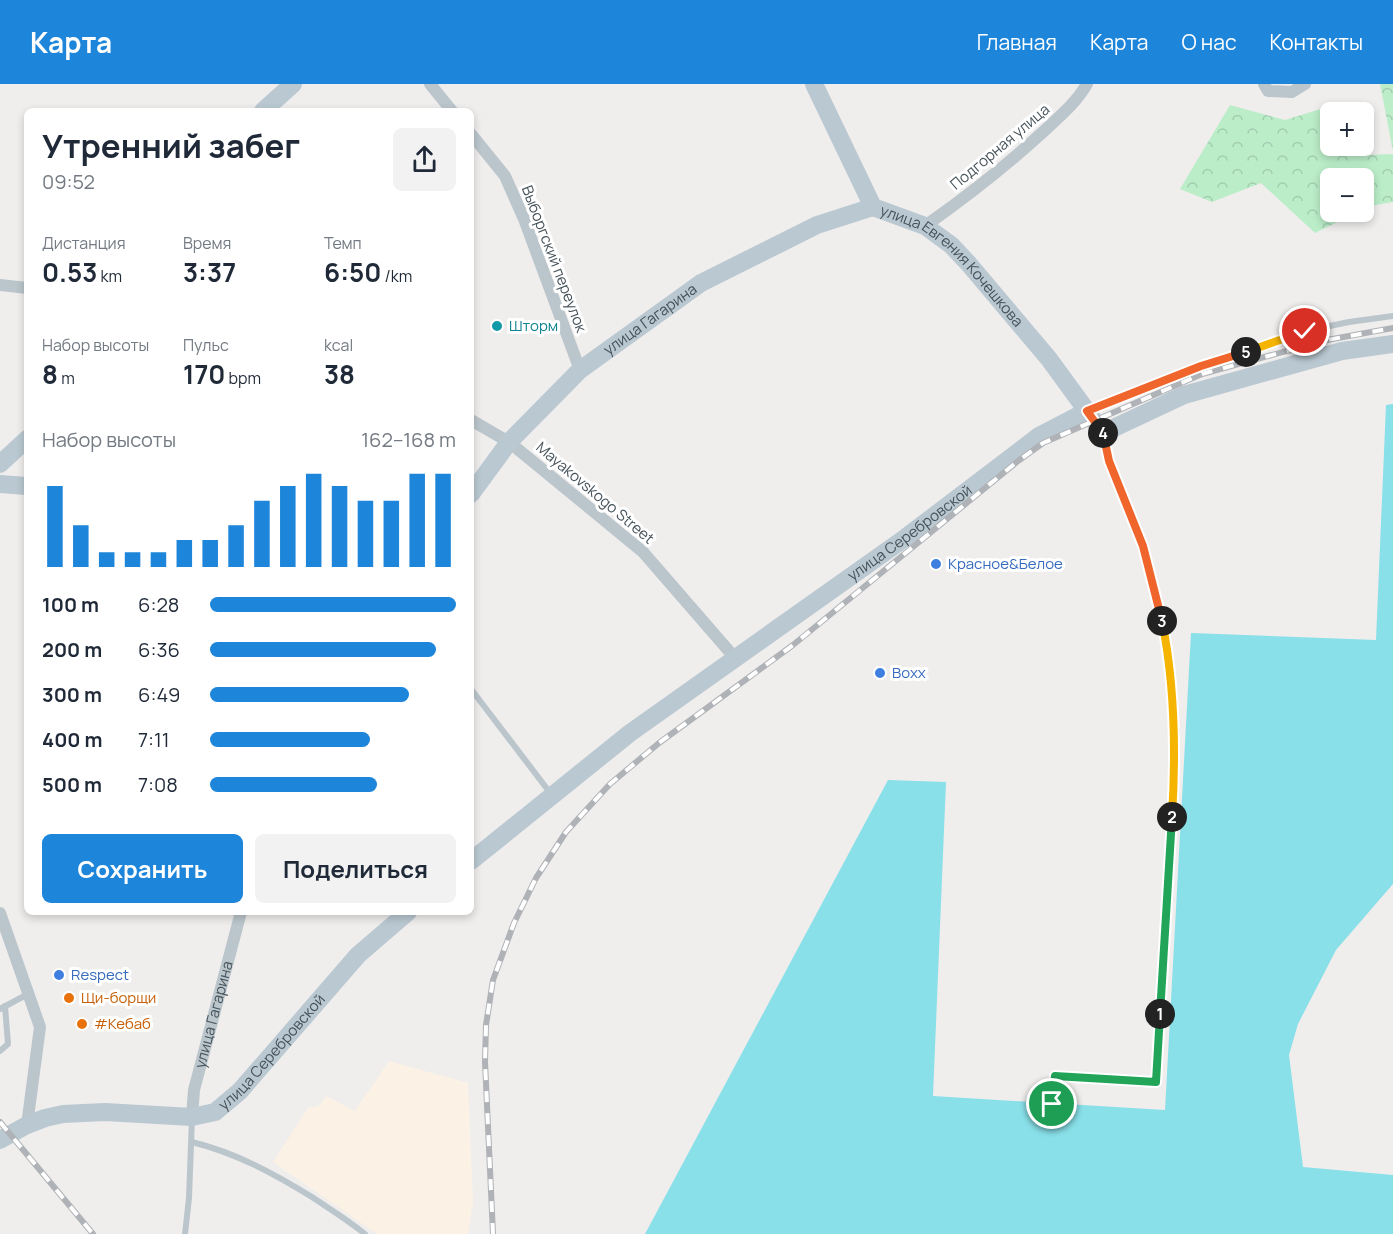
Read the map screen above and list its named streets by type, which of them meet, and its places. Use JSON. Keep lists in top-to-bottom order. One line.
{"streets":{"street":["Подгорная улица","Выборгский переулок","улица Евгения Кочешкова","улица Гагарина","Mayakovskogo Street","улица Серебровской"]},"crossings":[["Подгорная улица","улица Евгения Кочешкова"],["Выборгский переулок","улица Гагарина"],["улица Евгения Кочешкова","улица Гагарина"],["улица Евгения Кочешкова","улица Серебровской"],["улица Гагарина","Mayakovskogo Street"],["улица Гагарина","улица Серебровской"],["Mayakovskogo Street","улица Серебровской"]],"places":["Шторм","Красное&Белое","Boxx","Respect","Щи-борщи","#Кебаб"],"page":{"header":"Карта","nav":["Главная","Карта","О нас","Контакты"],"map_buttons":["+","−"],"heading":["Утренний забег","09:52"],"stats":[["Дистанция","0.53 km"],["Время","3:37"],["Темп","6:50 /km"],["Набор высоты","8 m"],["Пульс","170 bpm"],["kcal","38"]],"pins":["5","4","3","2","1"],"chart":["Набор высоты","162–168 m"],"list":[{"name":"100 m","note":"6:28"},{"name":"200 m","note":"6:36"},{"name":"300 m","note":"6:49"},{"name":"400 m","note":"7:11"},{"name":"500 m","note":"7:08"}],"buttons":["Сохранить","Поделиться"]}}
